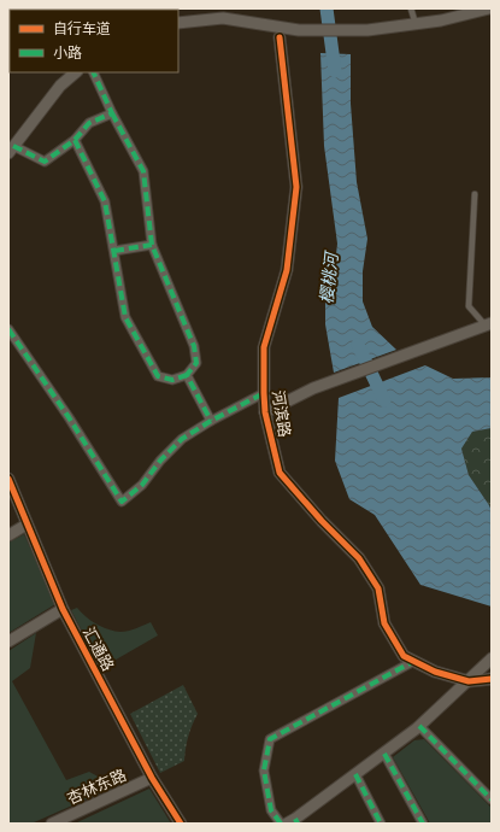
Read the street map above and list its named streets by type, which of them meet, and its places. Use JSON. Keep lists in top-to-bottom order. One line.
{"streets":{"street":["河滨路","汇通路","杏林东路"]},"crossings":[["汇通路","杏林东路"]],"water":["樱桃河"],"legend":["自行车道","小路"]}
